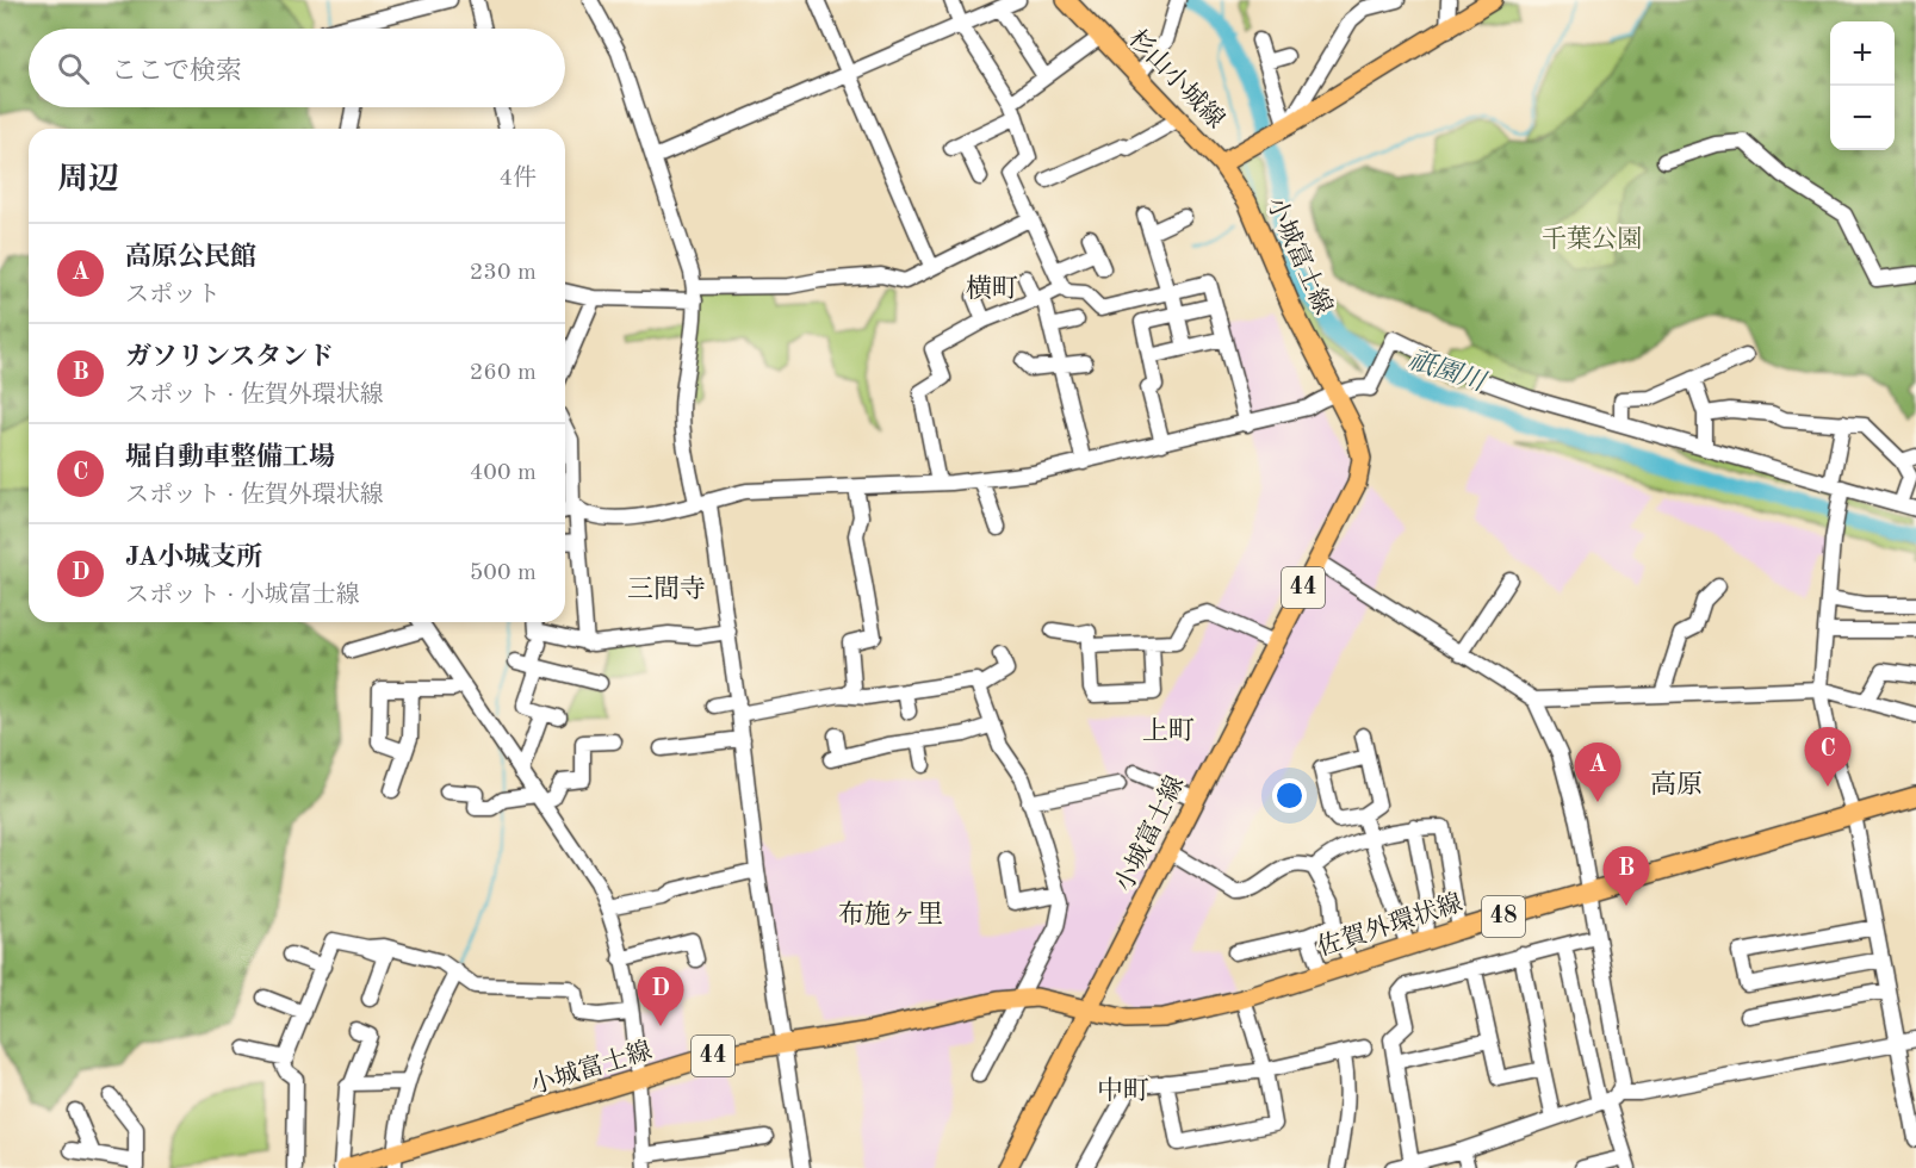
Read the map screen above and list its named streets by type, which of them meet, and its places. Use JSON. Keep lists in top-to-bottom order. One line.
{"streets":{"main road":["杉山小城線","小城富士線","44","48","佐賀外環状線"]},"crossings":[["杉山小城線","小城富士線"],["小城富士線","佐賀外環状線"]],"districts":["横町","三間寺","上町","高原","布施ヶ里","中町"],"water":["祇園川"],"parks":["千葉公園"],"page":{"map_buttons":["+","−"],"search":"ここで検索","heading":["周辺","4件"],"list":[{"mark":"A","name":"高原公民館","note":"スポット","value":"230 m"},{"mark":"B","name":"ガソリンスタンド","note":"スポット · 佐賀外環状線","value":"260 m"},{"mark":"C","name":"堀自動車整備工場","note":"スポット · 佐賀外環状線","value":"400 m"},{"mark":"D","name":"JA小城支所","note":"スポット · 小城富士線","value":"500 m"}],"pins":["C","A","B","D"]}}
